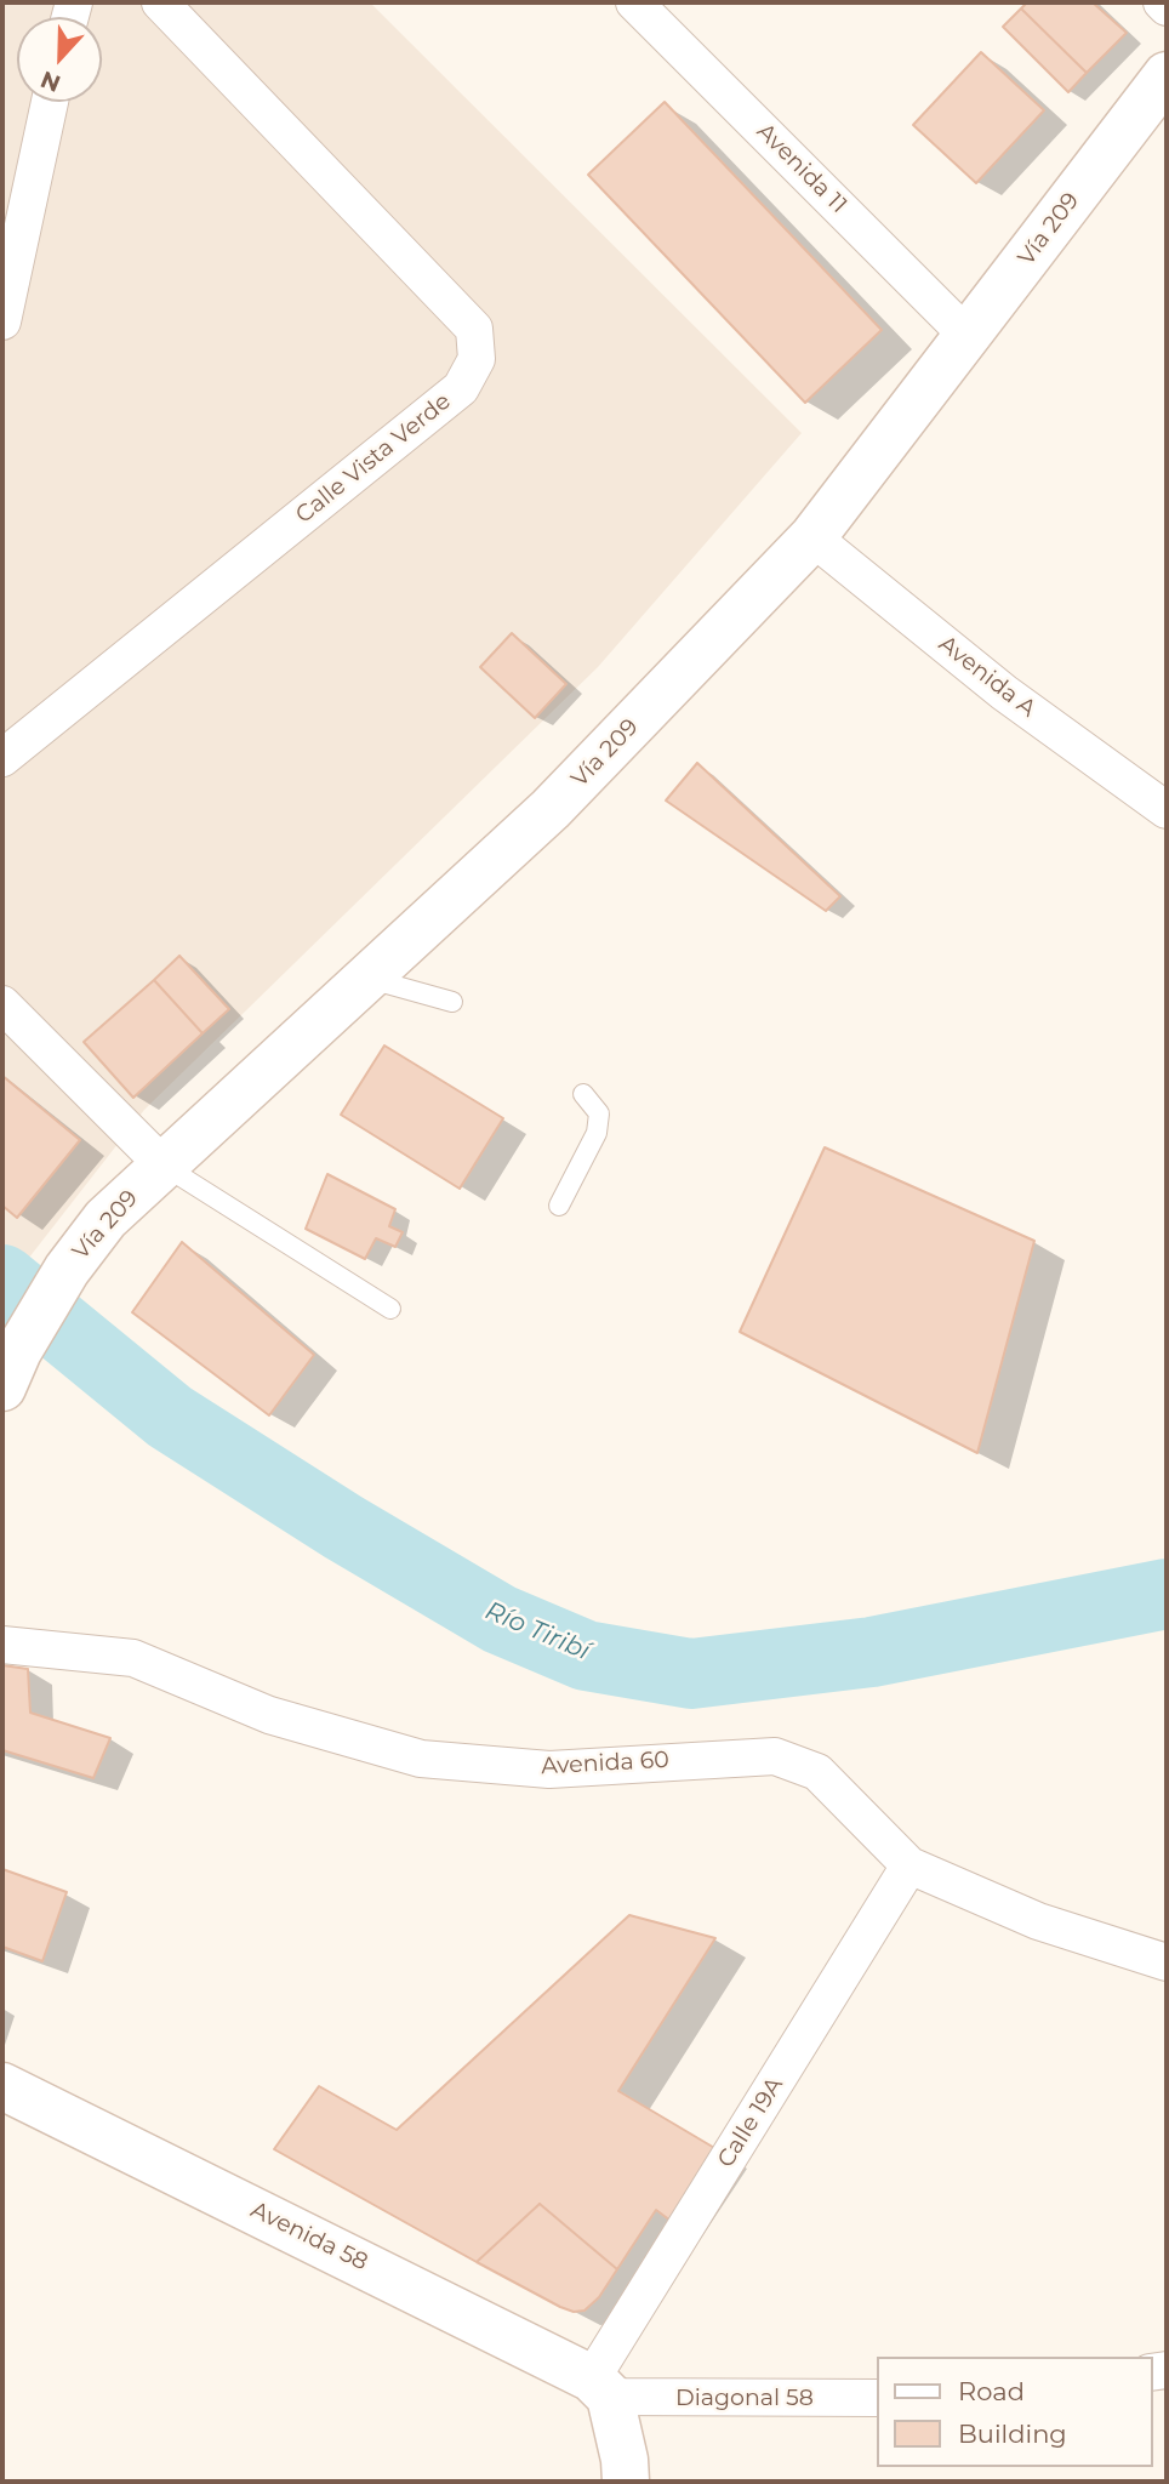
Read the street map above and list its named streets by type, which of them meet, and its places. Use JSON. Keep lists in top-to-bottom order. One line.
{"streets":{"main road":["Vía 209","Avenida 58"],"street":["Avenida 11","Calle Vista Verde","Avenida A","Avenida 60","Calle 19A","Diagonal 58"]},"crossings":[["Avenida 11","Vía 209"],["Vía 209","Avenida A"],["Avenida 60","Calle 19A"],["Calle 19A","Avenida 58"],["Calle 19A","Diagonal 58"],["Avenida 58","Diagonal 58"]],"water":["Río Tiribí"],"legend":["Road","Building"],"north":"bottom"}
